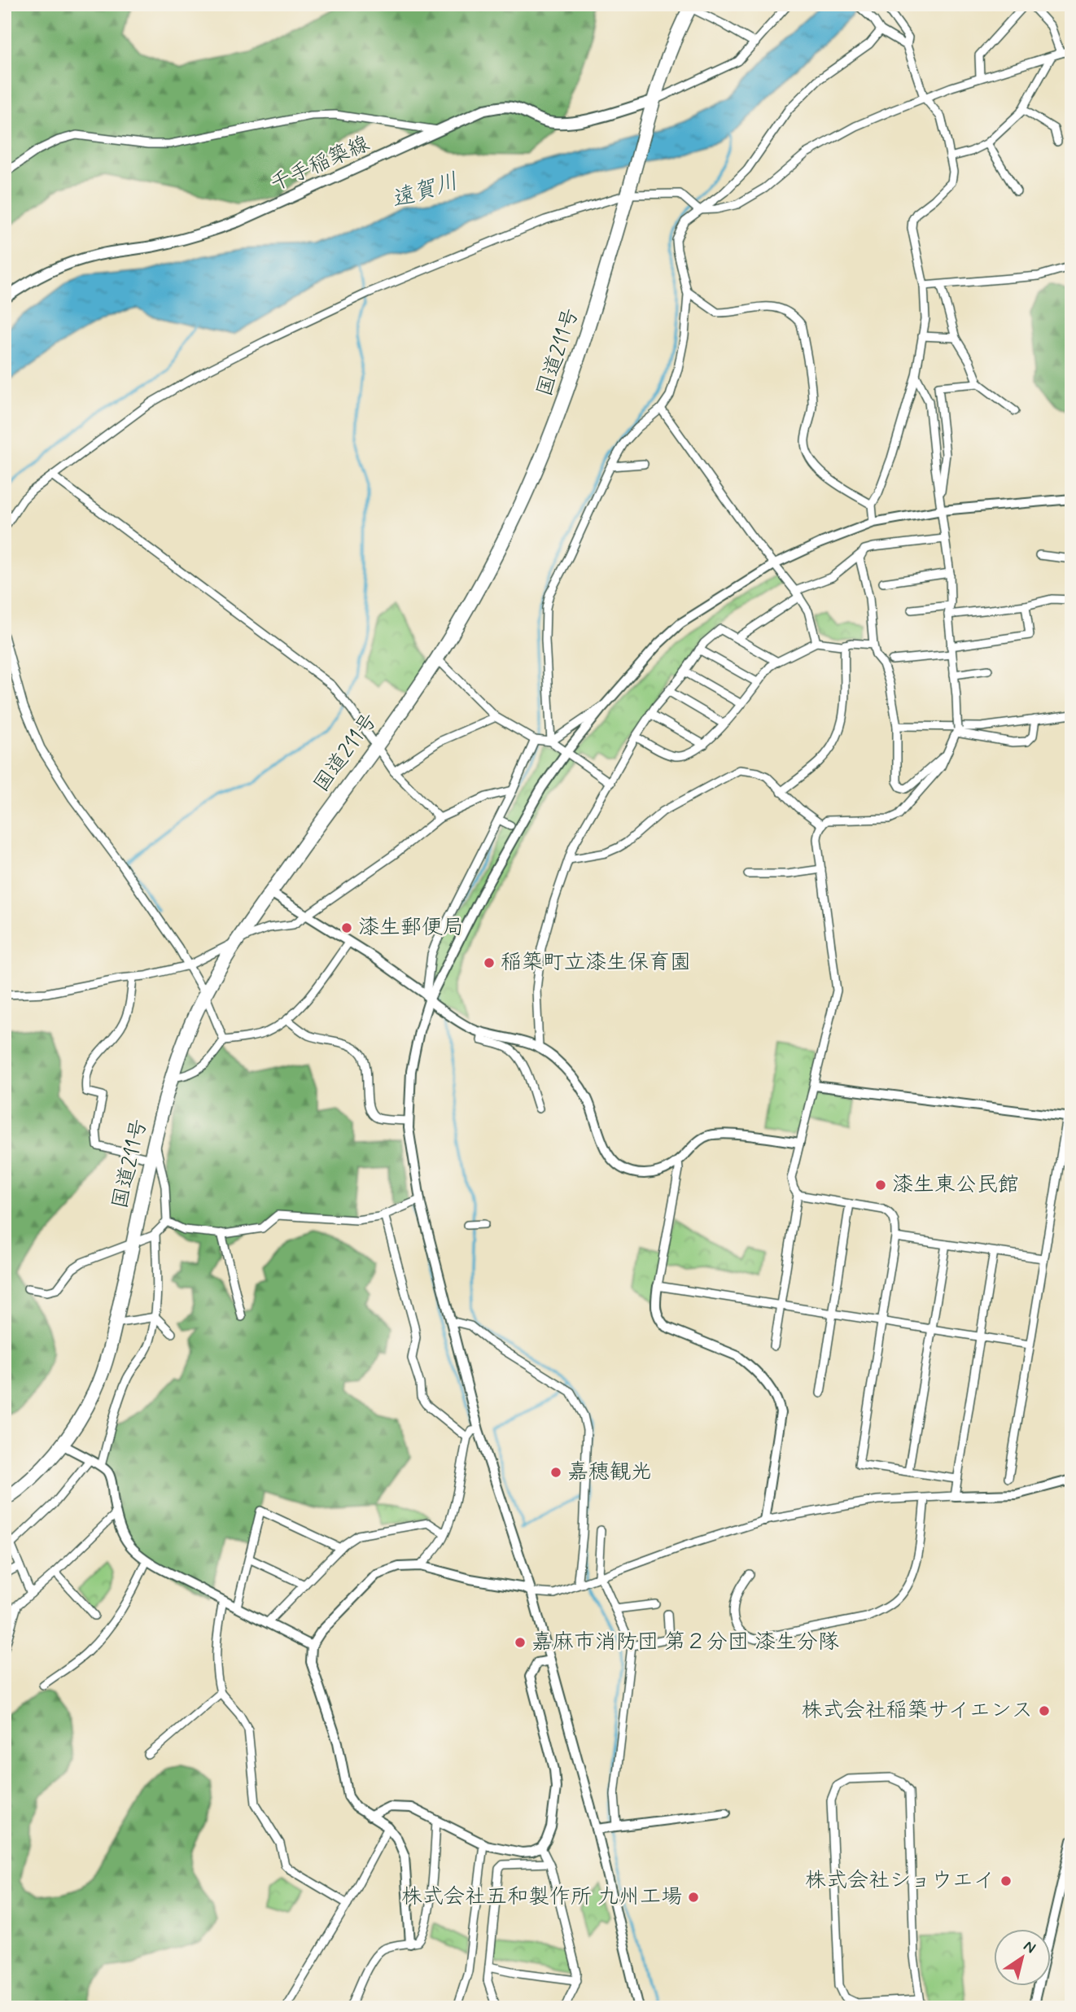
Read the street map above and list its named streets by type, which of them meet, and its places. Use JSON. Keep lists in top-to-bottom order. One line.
{"streets":{"highway":["国道211号"],"main road":["千手稲築線"]},"crossings":[["千手稲築線","国道211号"]],"water":["遠賀川"],"places":["漆生郵便局","稲築町立漆生保育園","漆生東公民館","嘉穂観光","嘉麻市消防団 第２分団 漆生分隊","株式会社稲築サイエンス","株式会社ショウエイ","株式会社五和製作所 九州工場"],"north":"top right"}
